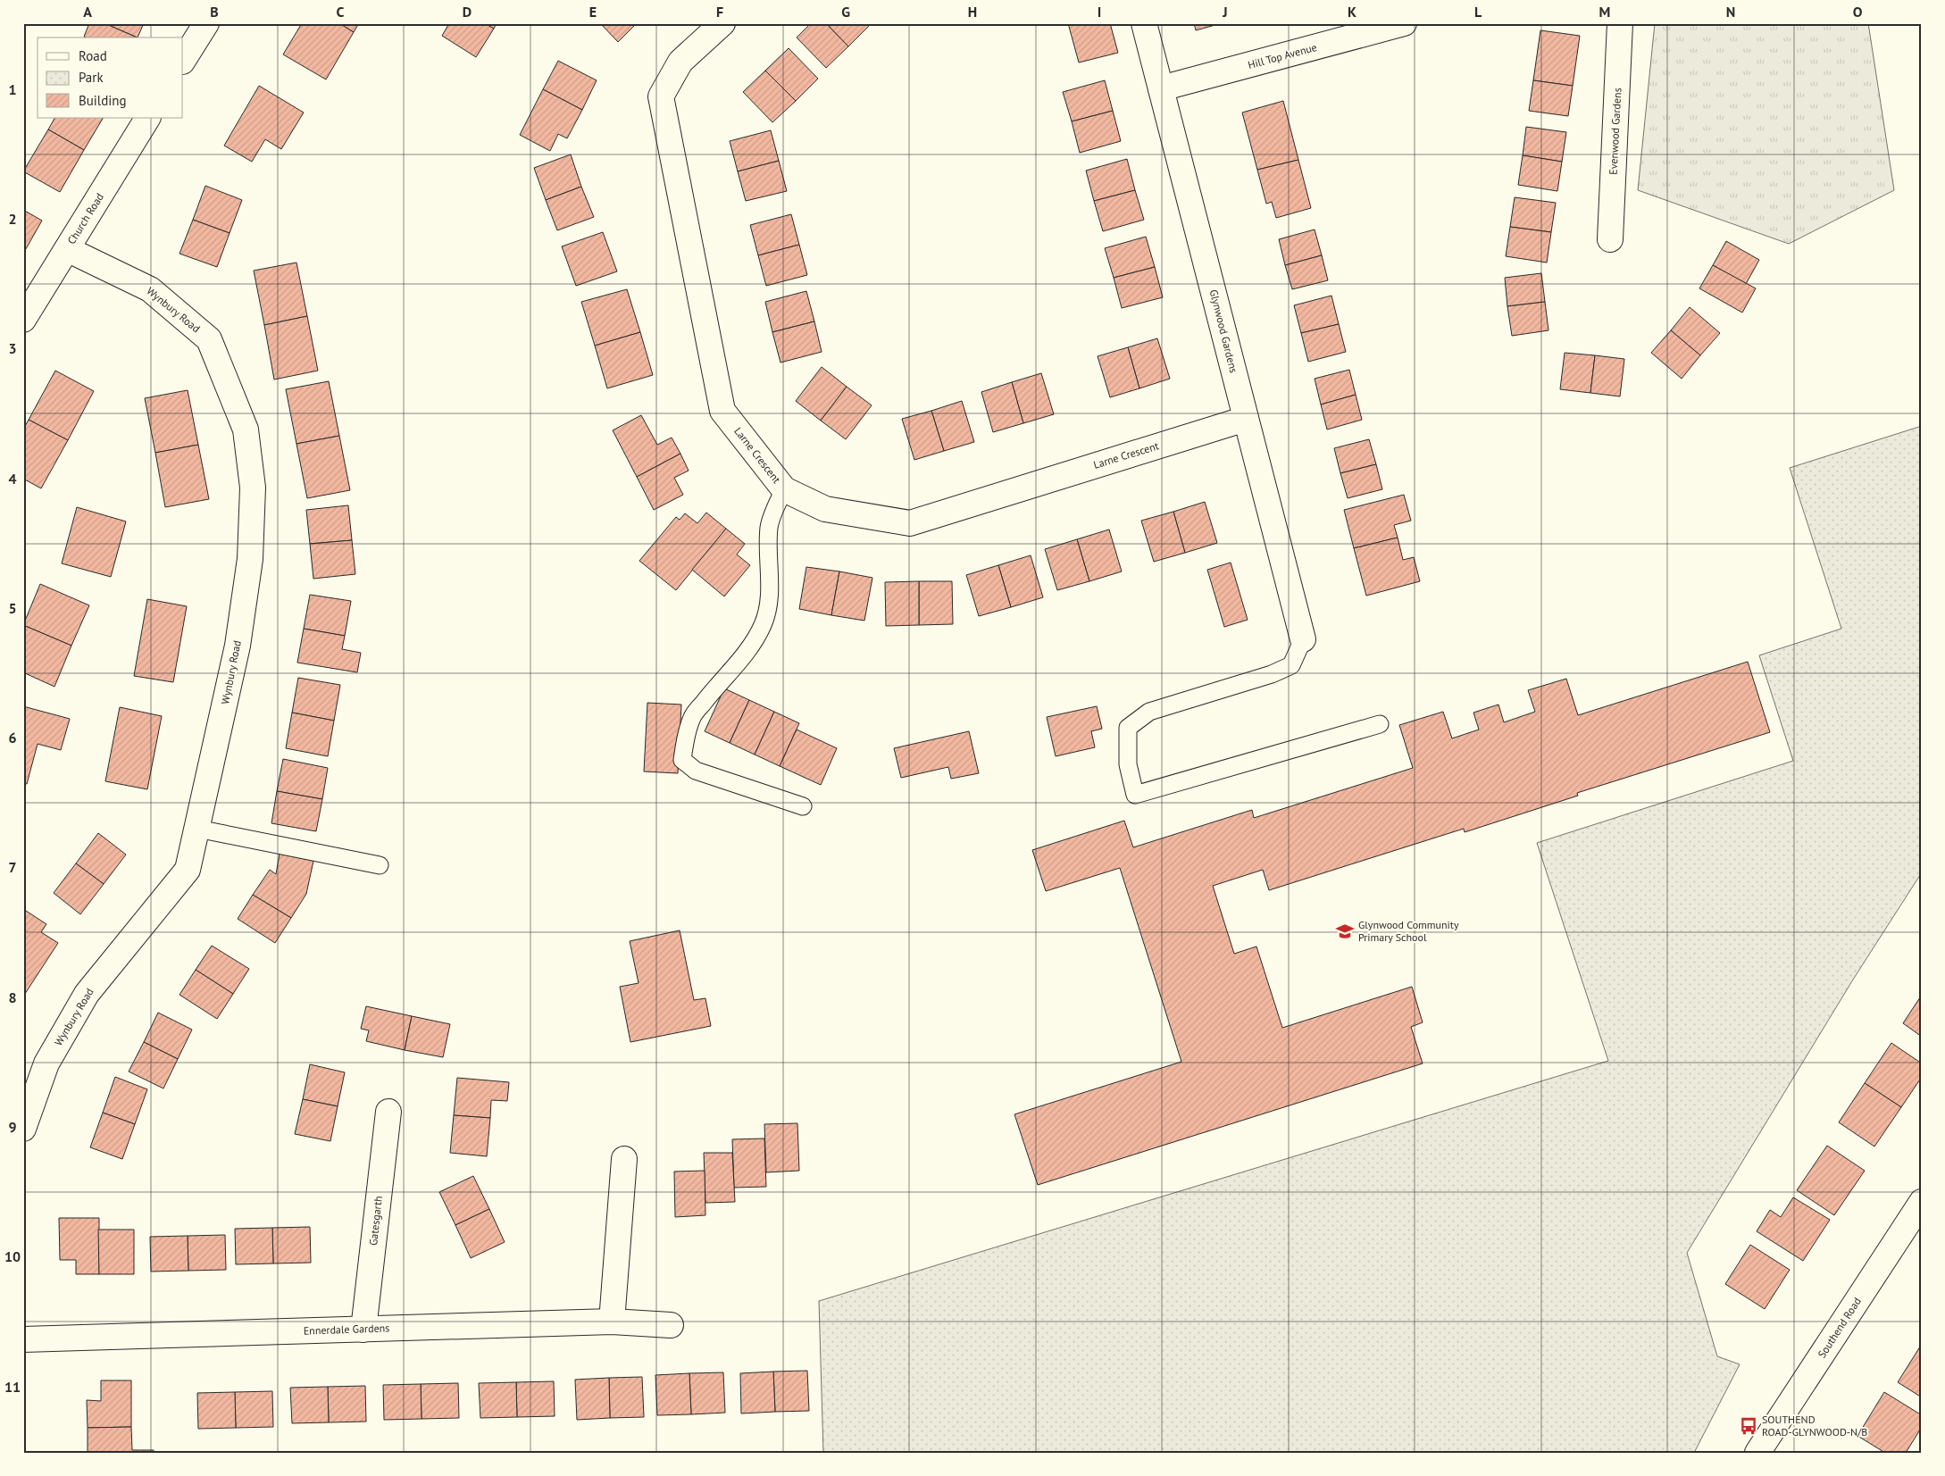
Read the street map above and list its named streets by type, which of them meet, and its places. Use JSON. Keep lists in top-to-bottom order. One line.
{"streets":{"street":["Hill Top Avenue","Evenwood Gardens","Church Road","Wynbury Road","Glynwood Gardens","Larne Crescent","Gatesgarth","Southend Road","Ennerdale Gardens"]},"crossings":[["Hill Top Avenue","Glynwood Gardens"],["Church Road","Wynbury Road"],["Glynwood Gardens","Larne Crescent"],["Gatesgarth","Ennerdale Gardens"]],"places":{"school or university":["Glynwood Community Primary School"],"bus stop":["SOUTHEND ROAD-GLYNWOOD-N/B"]},"legend":["Road","Park","Building"],"grid":{"columns":["A","B","C","D","E","F","G","H","I","J","K","L","M","N","O"],"rows":["1","2","3","4","5","6","7","8","9","10","11"]}}
